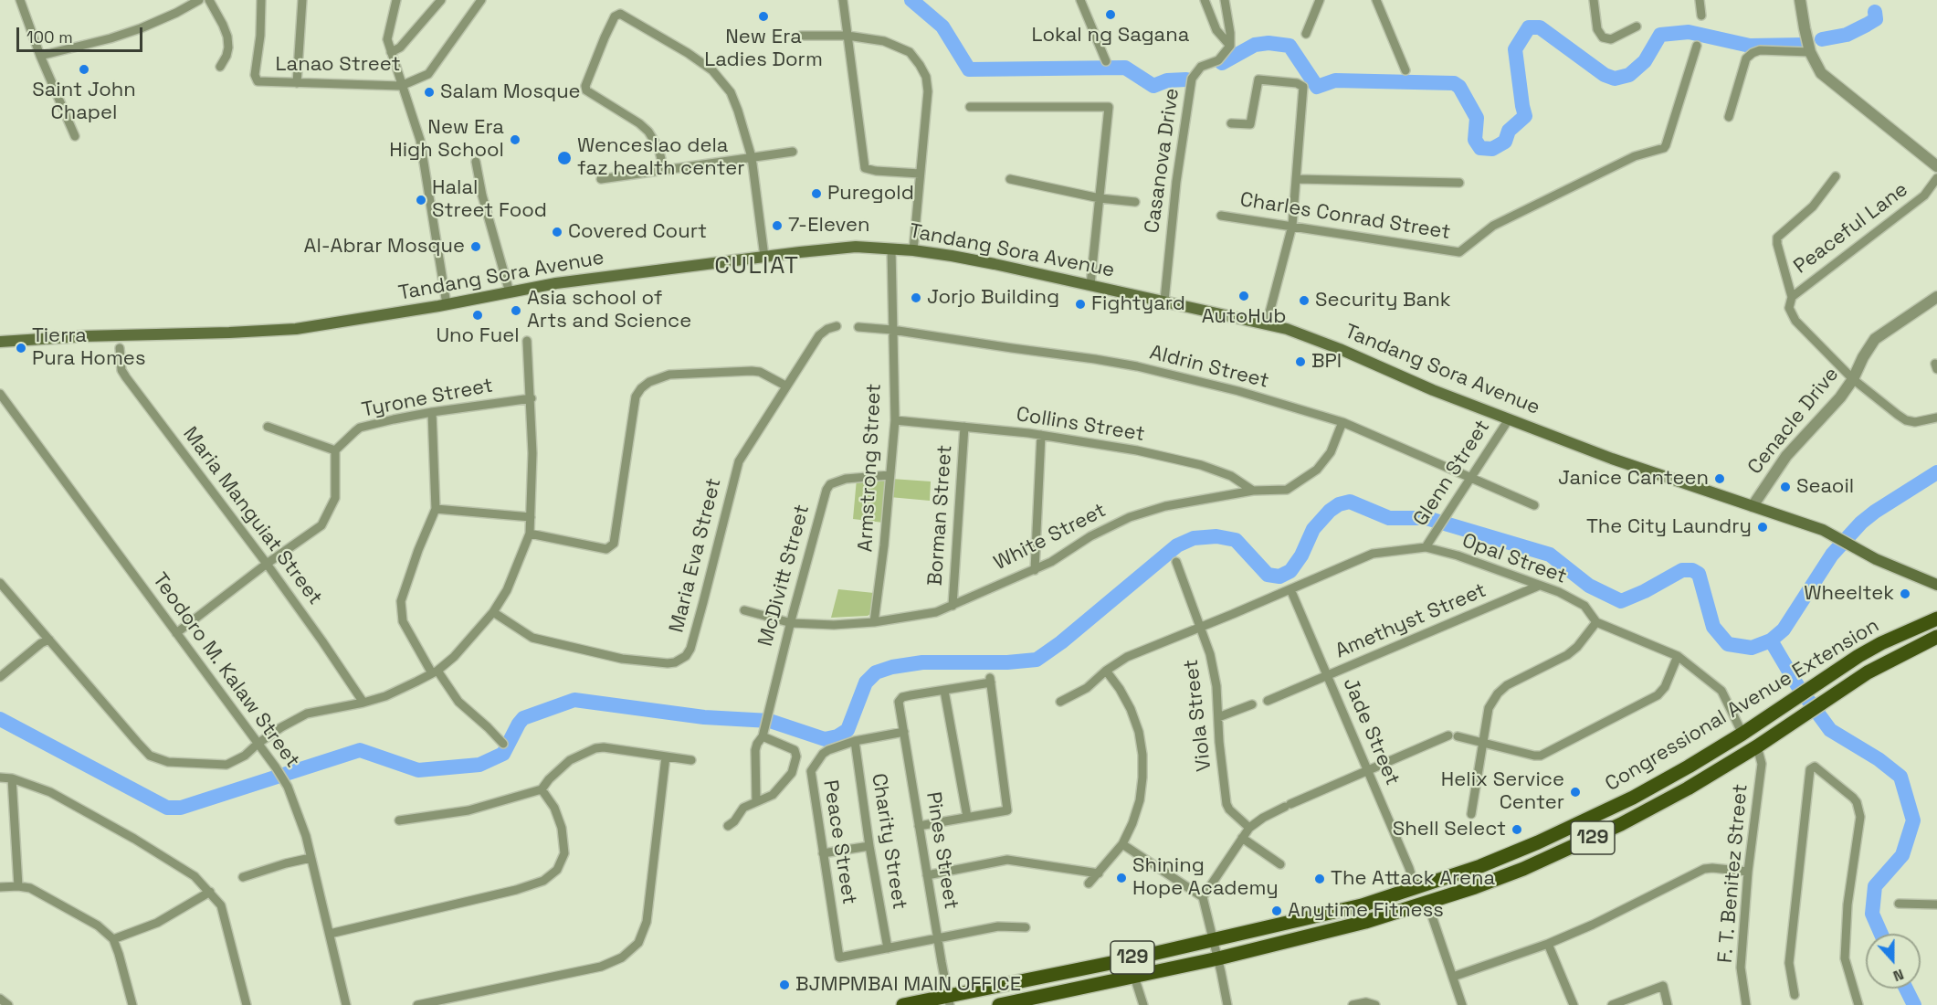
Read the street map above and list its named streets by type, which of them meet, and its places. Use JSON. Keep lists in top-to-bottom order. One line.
{"streets":{"main road":["Tandang Sora Avenue","Congressional Avenue Extension","129"],"street":["Lanao Street","Casanova Drive","Charles Conrad Street","Peaceful Lane","Aldrin Street","Tyrone Street","Cenacle Drive","Collins Street","Armstrong Street","Glenn Street","Borman Street","Maria Manguiat Street","White Street","Maria Eva Street","Opal Street","McDivitt Street","Amethyst Street","Teodoro M. Kalaw Street","Viola Street","Jade Street","Charity Street","Peace Street","Pines Street","F. T. Benitez Street"]},"crossings":[["Casanova Drive","Tandang Sora Avenue"],["Peaceful Lane","Cenacle Drive"],["Tandang Sora Avenue","Cenacle Drive"],["Tandang Sora Avenue","Armstrong Street"],["Tandang Sora Avenue","Glenn Street"],["Aldrin Street","Armstrong Street"],["Aldrin Street","Glenn Street"],["Aldrin Street","White Street"],["Collins Street","Armstrong Street"],["Collins Street","Borman Street"],["Collins Street","White Street"],["Armstrong Street","White Street"],["Armstrong Street","McDivitt Street"],["Glenn Street","Opal Street"],["Borman Street","White Street"],["White Street","McDivitt Street"],["Opal Street","Amethyst Street"],["Opal Street","Congressional Avenue Extension"],["Opal Street","Viola Street"],["Opal Street","Jade Street"],["Amethyst Street","Jade Street"],["Congressional Avenue Extension","Jade Street"],["Congressional Avenue Extension","Pines Street"],["Congressional Avenue Extension","F. T. Benitez Street"],["Charity Street","Peace Street"],["Peace Street","Pines Street"]],"districts":["CULIAT"],"places":["Lokal ng Sagana","New Era Ladies Dorm","Saint John Chapel","Salam Mosque","New Era High School","Wenceslao dela faz health center","Puregold","Halal Street Food","7-Eleven","Covered Court","Al-Abrar Mosque","AutoHub","Jorjo Building","Security Bank","Fightyard","Asia school of Arts and Science","Uno Fuel","Tierra Pura Homes","BPI","Janice Canteen","Seaoil","The City Laundry","Wheeltek","Helix Service Center","Shell Select","Shining Hope Academy","The Attack Arena","Anytime Fitness","BJMPMBAI MAIN OFFICE"],"scale_bar":"100 m","north":"bottom"}
